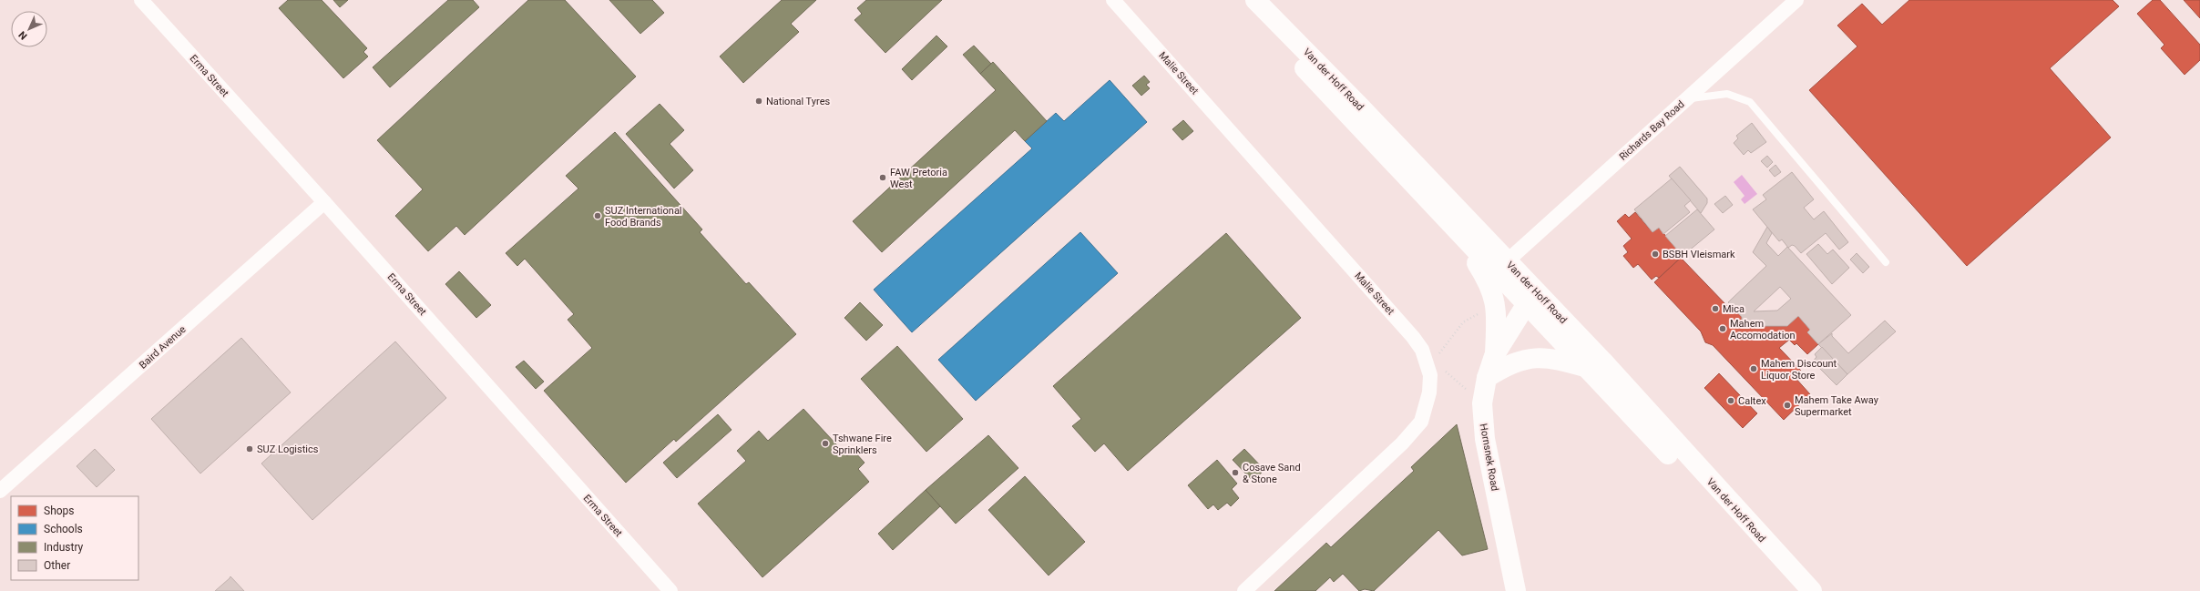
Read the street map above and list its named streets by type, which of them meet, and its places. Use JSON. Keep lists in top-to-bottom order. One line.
{"streets":{"main road":["Van der Hoff Road","Hornsnek Road"],"street":["Malie Street","Erma Street","Richards Bay Road","Baird Avenue"]},"crossings":[["Erma Street","Baird Avenue"],["Van der Hoff Road","Richards Bay Road"],["Van der Hoff Road","Hornsnek Road"]],"places":["National Tyres","FAW Pretoria West","SUZ International Food Brands","BSBH Vleismark","Mica","Mahem Accomodation","Mahem Discount Liquor Store","Caltex","Mahem Take Away Supermarket","Tshwane Fire Sprinklers","SUZ Logistics","Cosave Sand & Stone"],"legend":["Shops","Schools","Industry","Other"],"north":"bottom left"}
